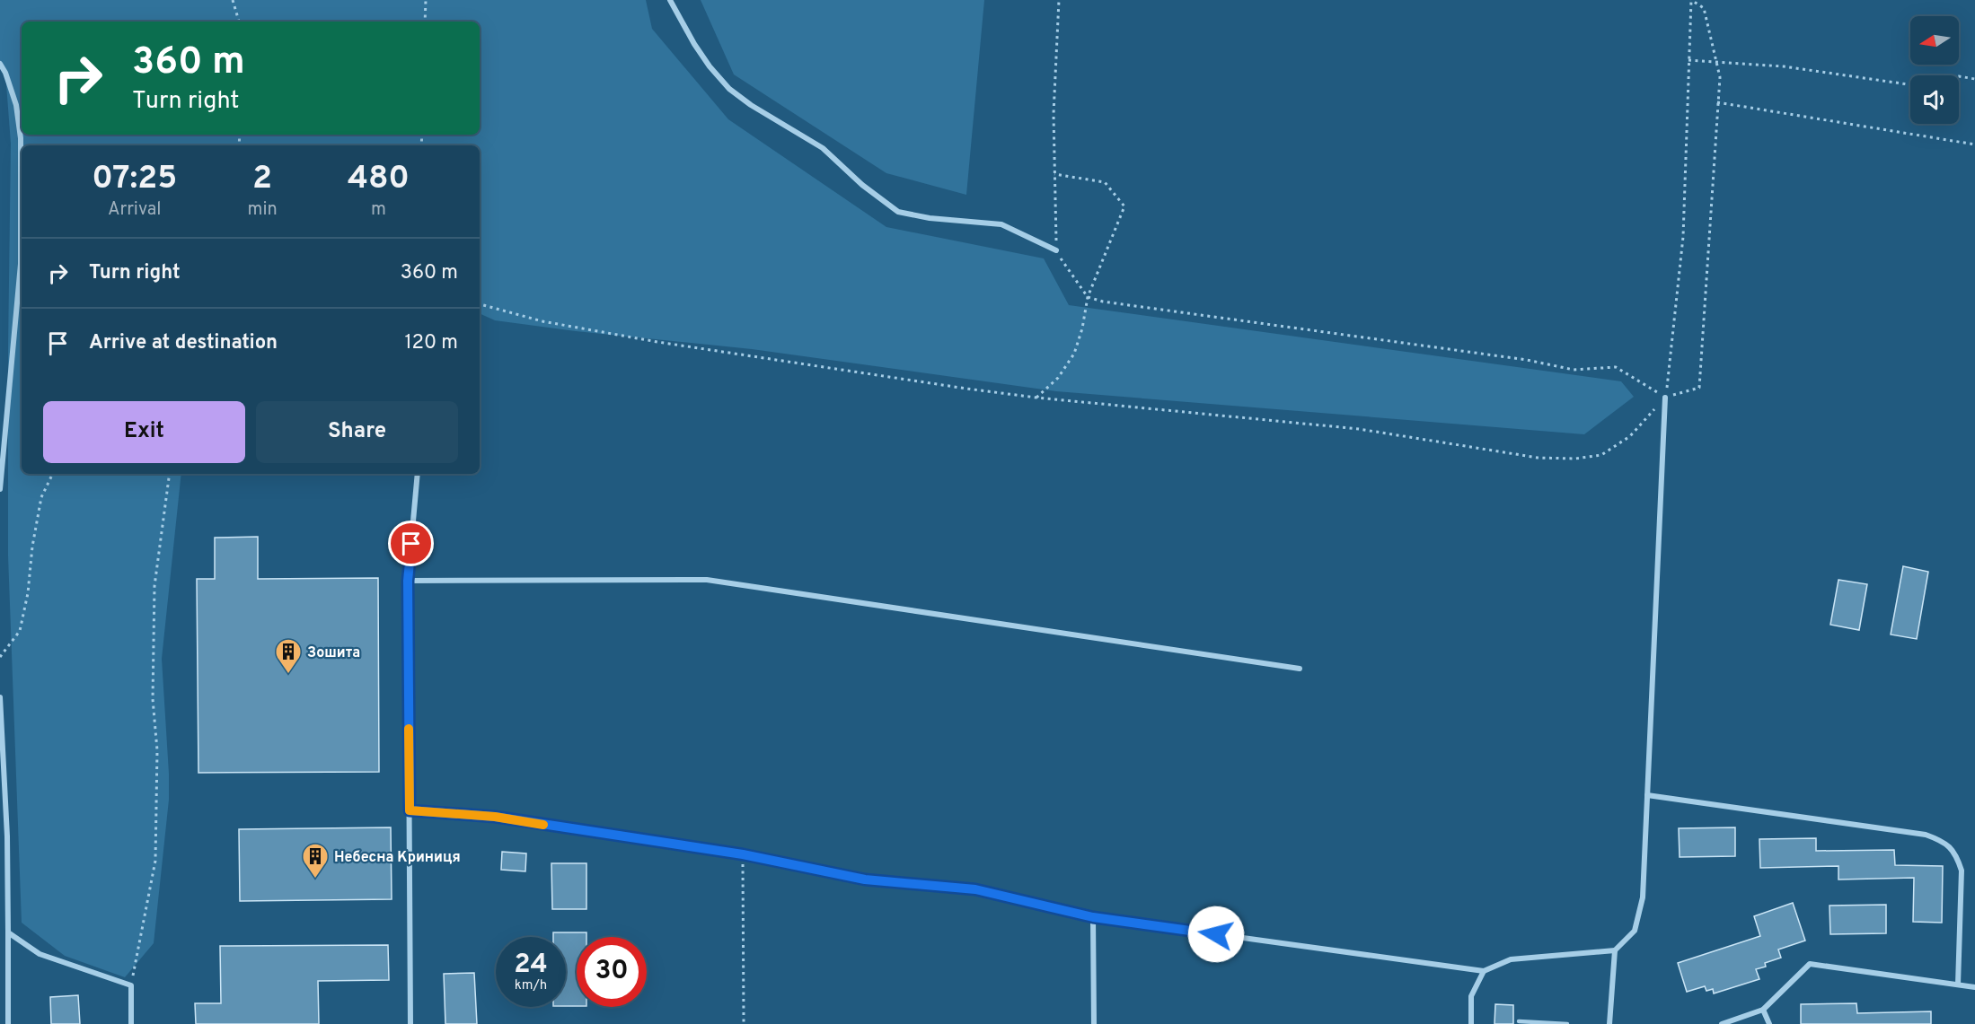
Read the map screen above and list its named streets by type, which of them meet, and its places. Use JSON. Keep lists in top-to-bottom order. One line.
{"places":{"building":["Зошита","Небесна Криниця"]},"north":"left","page":{"turn":["360 m","Turn right"],"eta":["07:25","Arrival","2","min","480","m"],"list":[{"name":"Turn right","value":"360 m"},{"name":"Arrive at destination","value":"120 m"}],"buttons":["Exit","Share"],"speed":"24 km/h","limit":"30"}}
